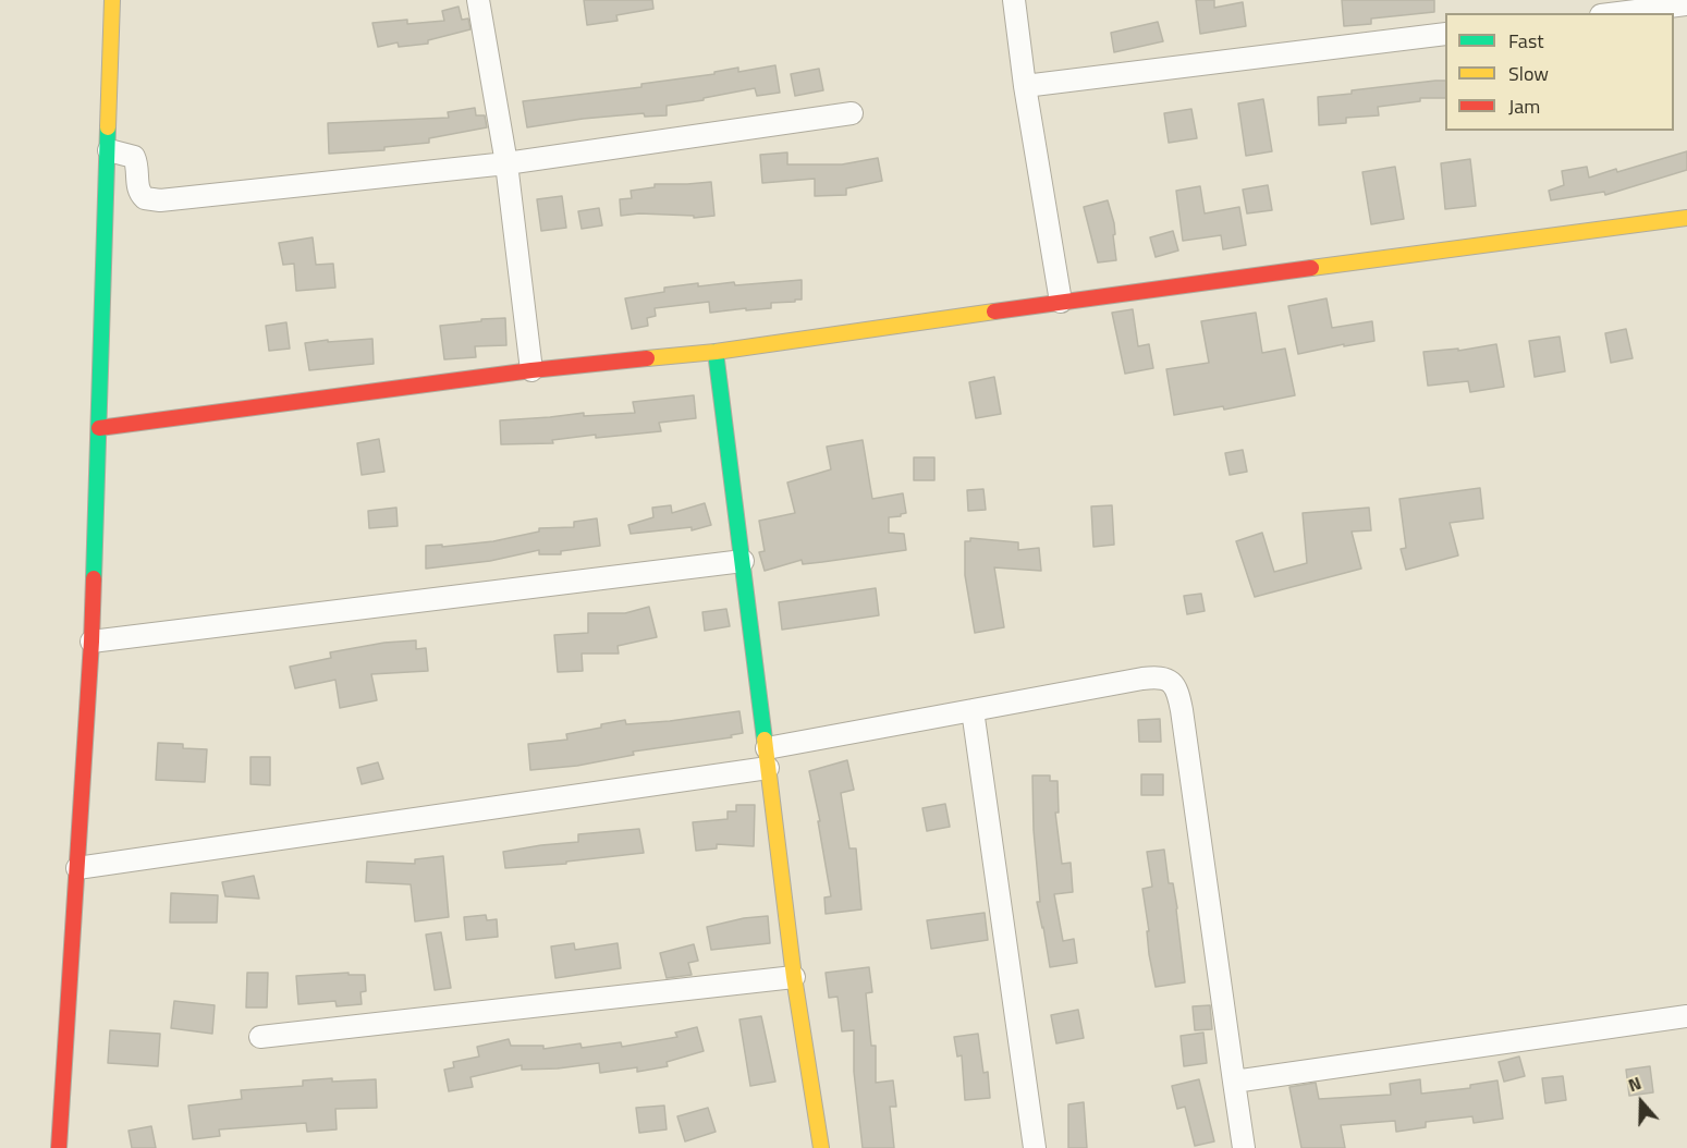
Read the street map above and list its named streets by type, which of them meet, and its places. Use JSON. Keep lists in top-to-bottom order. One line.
{"legend":["Fast","Slow","Jam"],"north":"top"}
